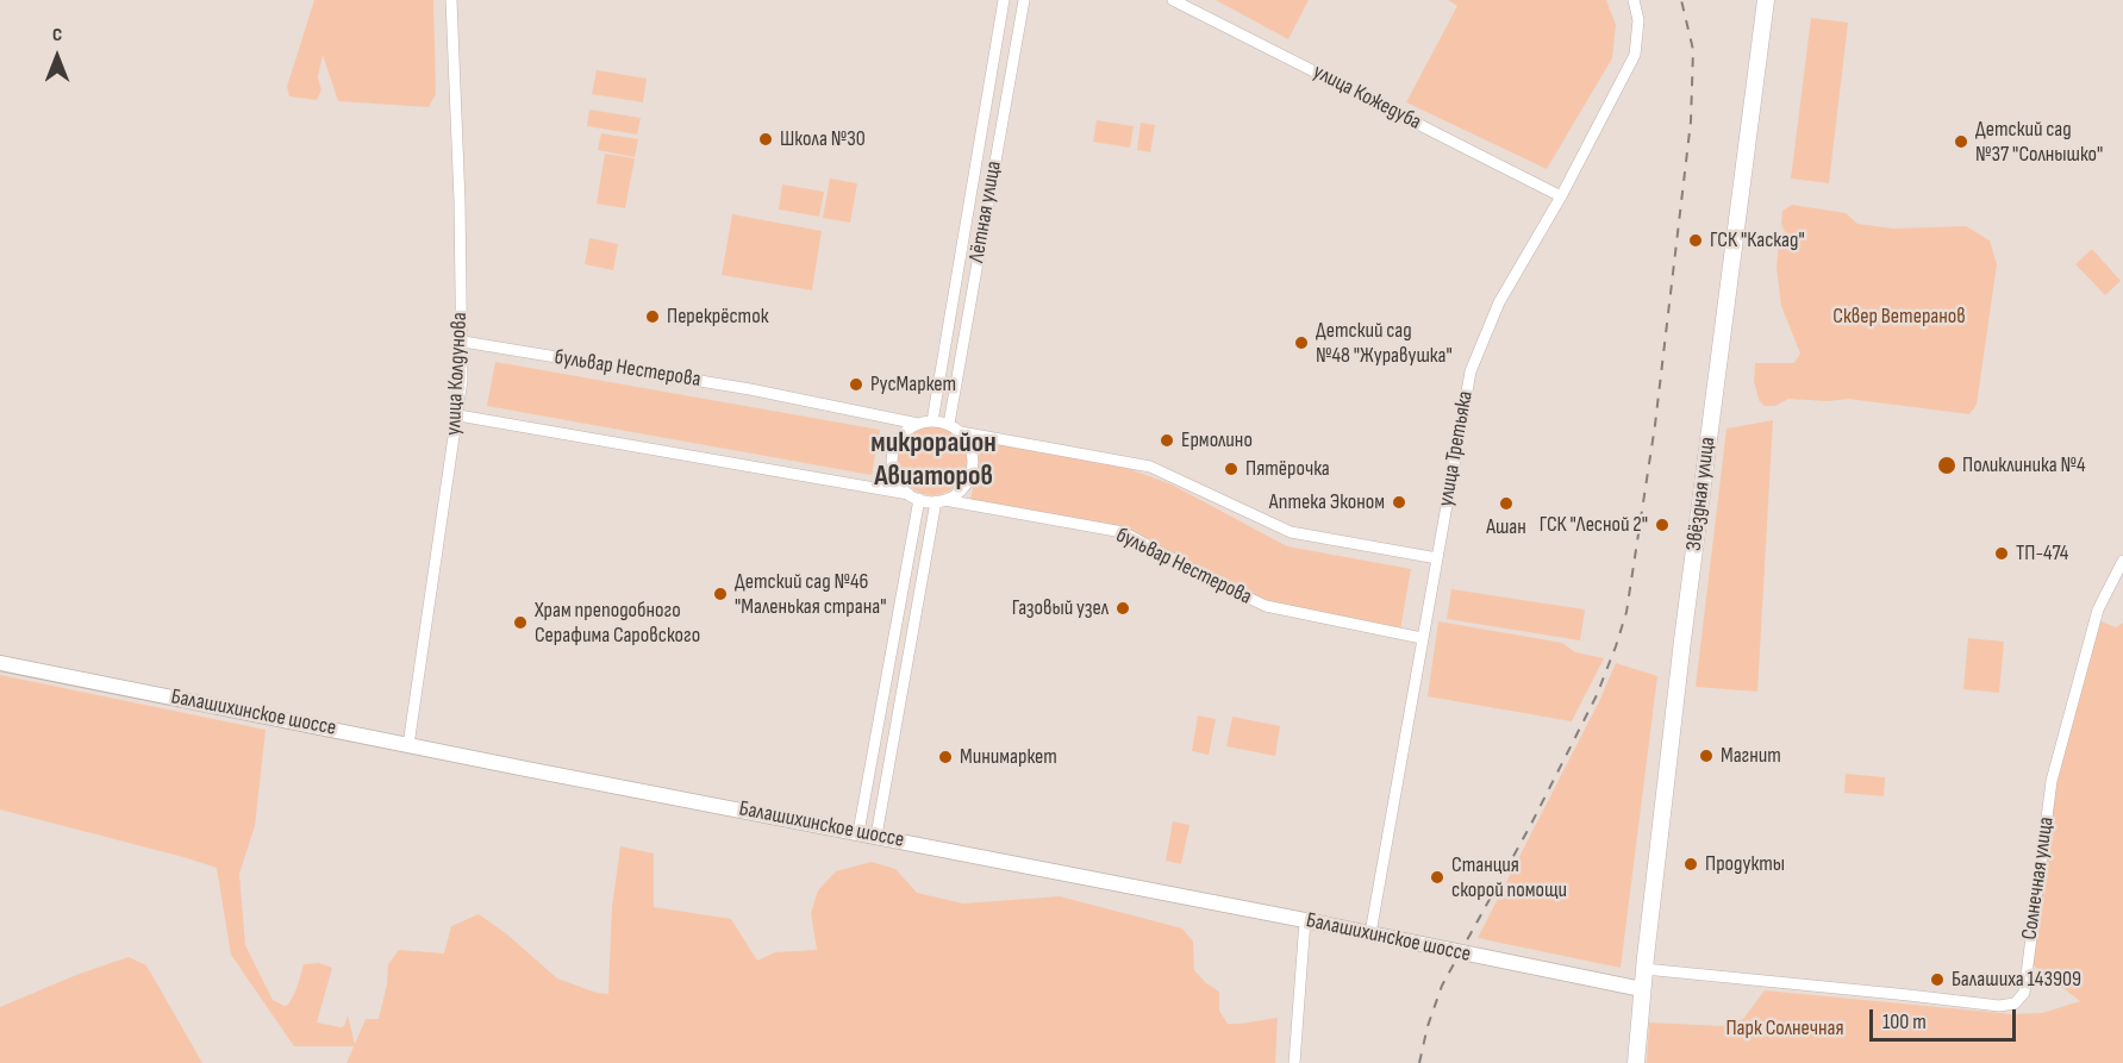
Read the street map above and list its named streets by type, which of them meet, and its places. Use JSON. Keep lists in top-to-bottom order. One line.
{"streets":{"main road":["Звёздная улица","Балашихинское шоссе"],"street":["улица Кожедуба","Лётная улица","бульвар Нестерова","улица Колдунова","улица Третьяка","Солнечная улица"]},"crossings":[["улица Кожедуба","улица Третьяка"],["Лётная улица","бульвар Нестерова"],["бульвар Нестерова","улица Колдунова"],["бульвар Нестерова","улица Третьяка"],["улица Колдунова","Балашихинское шоссе"],["улица Третьяка","Балашихинское шоссе"],["Звёздная улица","Балашихинское шоссе"],["Звёздная улица","Солнечная улица"]],"districts":["микрорайон Авиаторов"],"parks":["Сквер Ветеранов","Парк Солнечная"],"places":["Школа №30","Детский сад №37 \"Солнышко\"","ГСК \"Каскад\"","Перекрёсток","Детский сад №48 \"Журавушка\"","РусМаркет","Ермолино","Поликлиника №4","Пятёрочка","Аптека Эконом","Ашан","ГСК \"Лесной 2\"","ТП-474","Детский сад №46 \"Маленькая страна\"","Газовый узел","Храм преподобного Серафима Саровского","Магнит","Минимаркет","Продукты","Станция скорой помощи","Балашиха 143909"],"scale_bar":"100 m","north":"top"}
